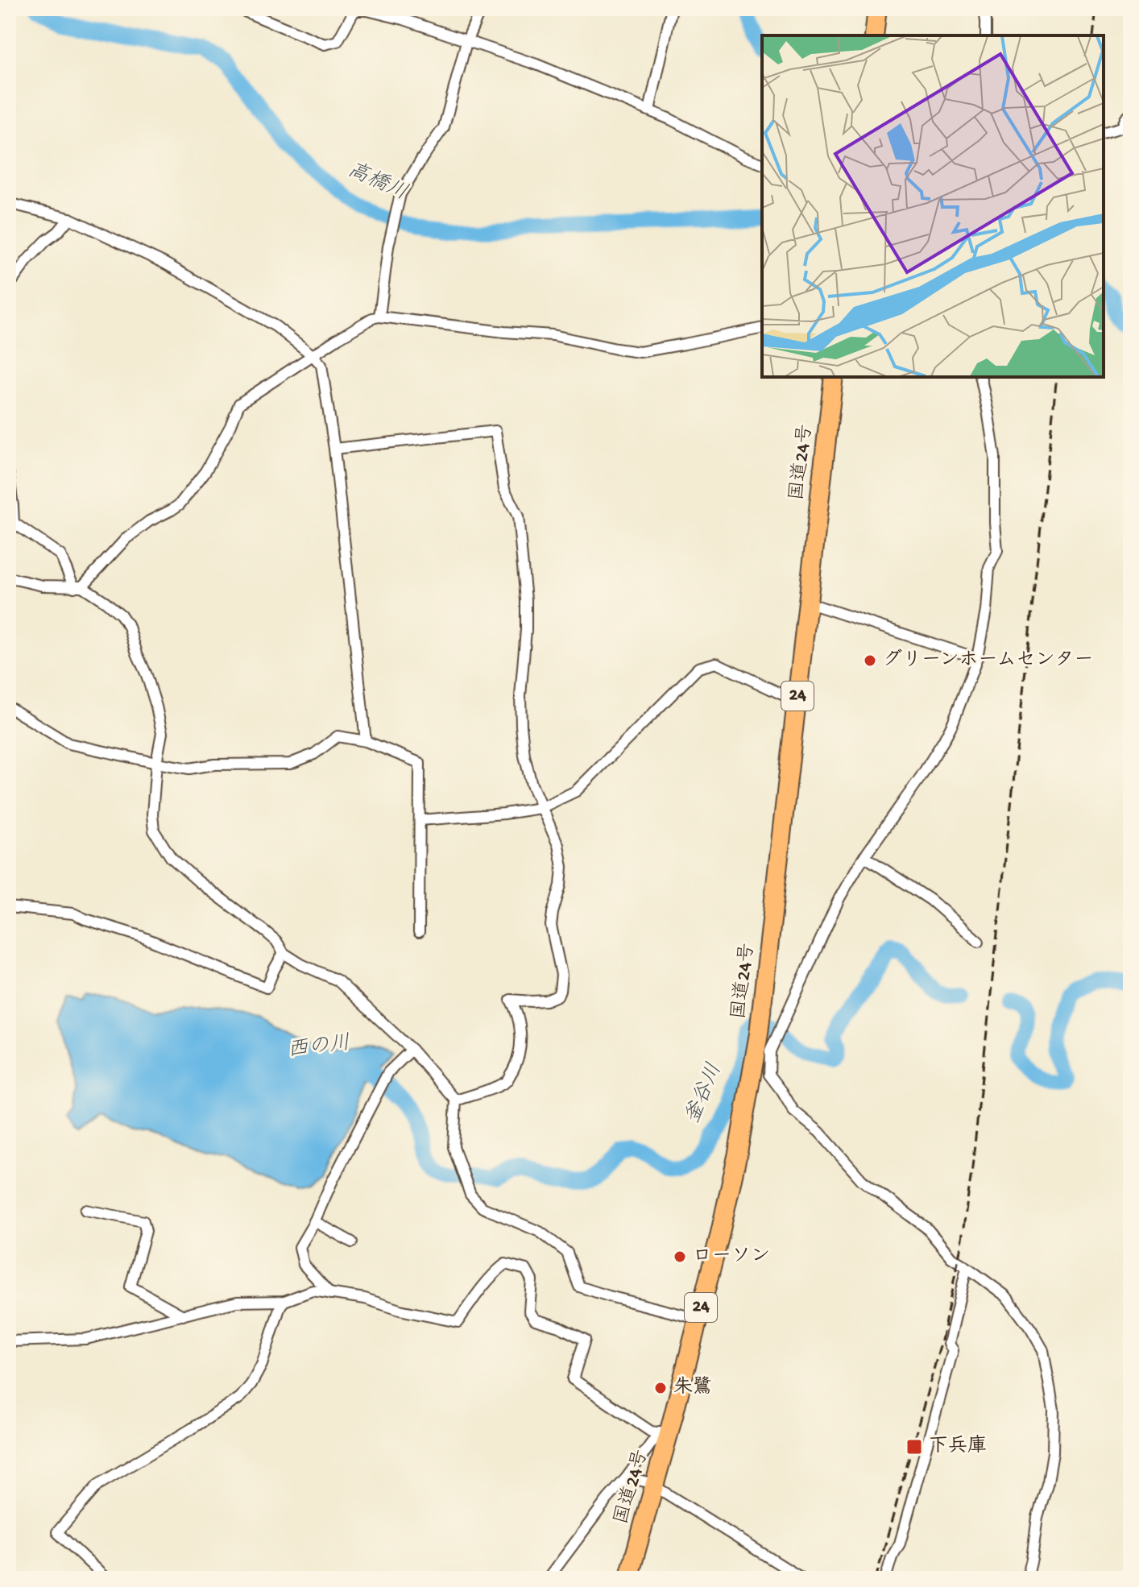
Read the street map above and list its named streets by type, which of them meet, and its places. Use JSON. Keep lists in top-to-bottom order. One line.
{"streets":{"highway":["国道24号","24"]},"water":["高橋川","西の川","釜谷川"],"places":{"other":["グリーンホームセンター","ローソン","朱鷺"],"transit":["下兵庫"]}}
